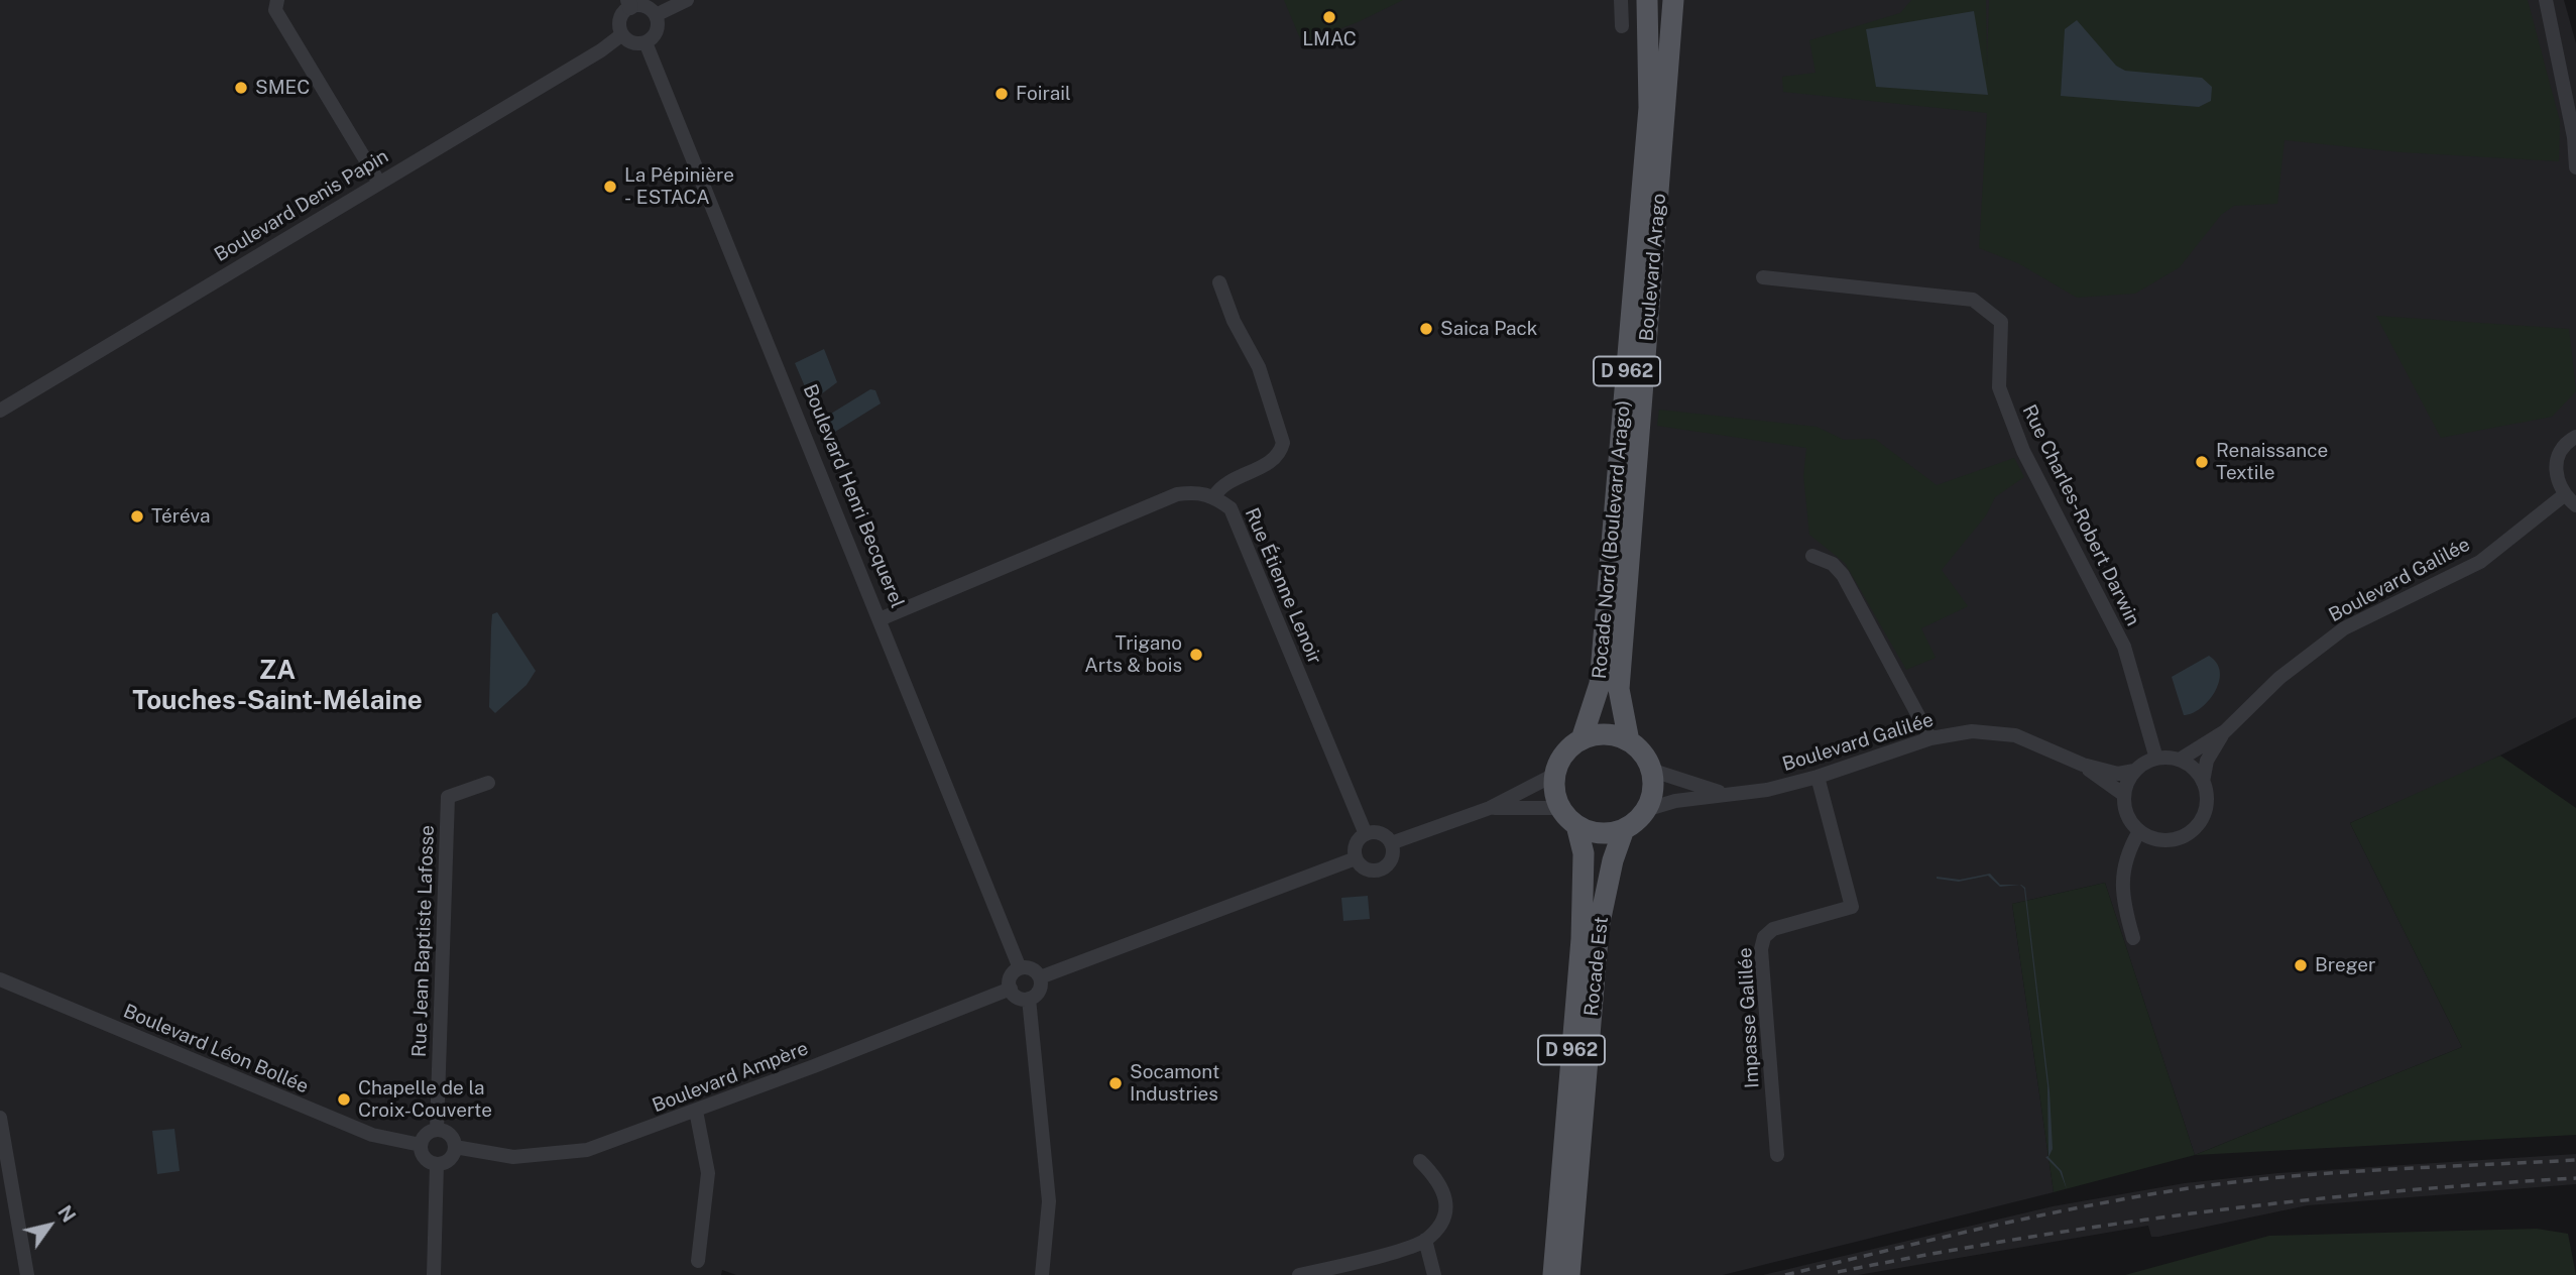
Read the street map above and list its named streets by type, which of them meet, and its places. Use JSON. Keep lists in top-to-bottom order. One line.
{"streets":{"main road":["Boulevard Arago","D 962","Rocade Nord (Boulevard Arago)","Rocade Est"],"street":["Boulevard Denis Papin","Boulevard Henri Becquerel","Rue Charles-Robert Darwin","Boulevard Galilée","Rue Étienne Lenoir","Rue Jean Baptiste Lafosse","Impasse Galilée","Boulevard Léon Bollée","Boulevard Ampère"]},"crossings":[["Boulevard Denis Papin","Boulevard Henri Becquerel"],["Boulevard Arago","D 962"],["Boulevard Arago","Rocade Nord (Boulevard Arago)"],["Boulevard Arago","Boulevard Galilée"],["Boulevard Arago","Rocade Est"],["D 962","Rocade Nord (Boulevard Arago)"],["D 962","Boulevard Galilée"],["D 962","Rocade Est"],["Boulevard Henri Becquerel","Boulevard Ampère"],["Rue Charles-Robert Darwin","Boulevard Galilée"],["Rocade Nord (Boulevard Arago)","Boulevard Galilée"],["Rocade Nord (Boulevard Arago)","Rocade Est"],["Boulevard Galilée","Rocade Est"],["Boulevard Galilée","Impasse Galilée"],["Rue Jean Baptiste Lafosse","Boulevard Léon Bollée"],["Rue Jean Baptiste Lafosse","Boulevard Ampère"],["Boulevard Léon Bollée","Boulevard Ampère"]],"districts":["ZA Touches-Saint-Mélaine"],"places":["LMAC","SMEC","Foirail","La Pépinière - ESTACA","Saica Pack","Renaissance Textile","Téréva","Trigano Arts & bois","Breger","Socamont Industries","Chapelle de la Croix-Couverte"],"north":"top right"}
